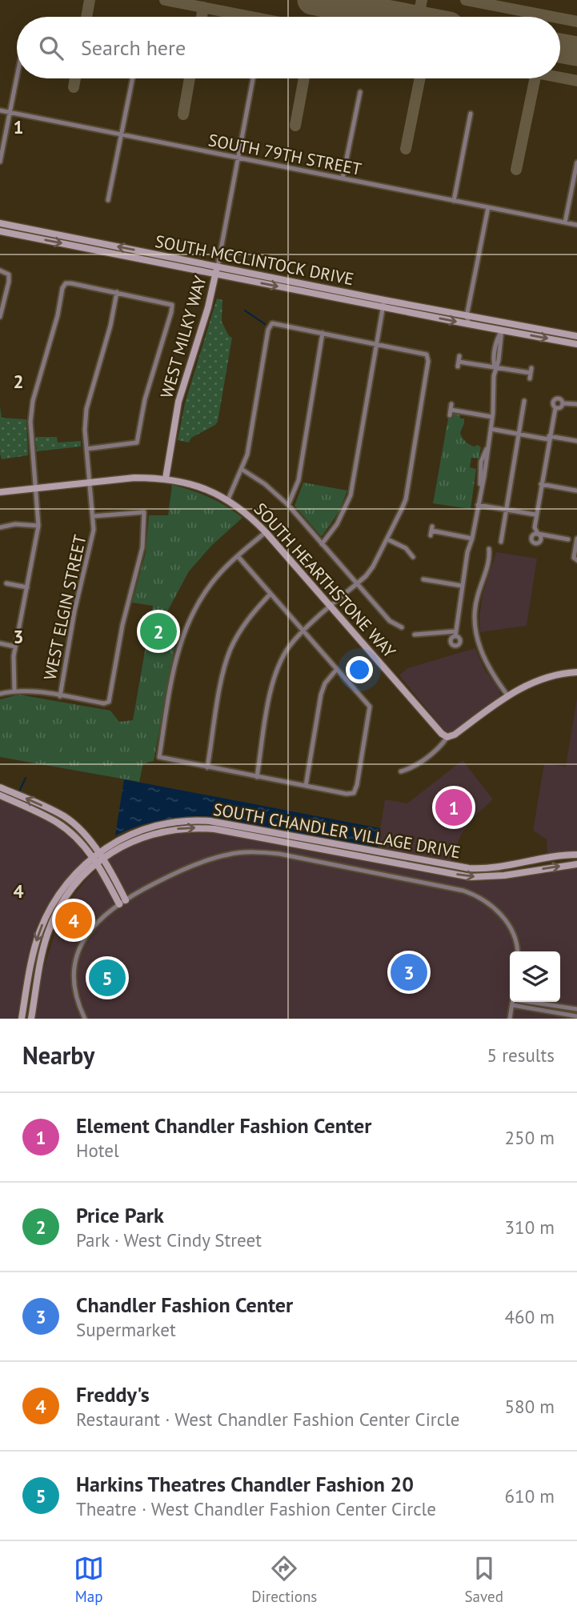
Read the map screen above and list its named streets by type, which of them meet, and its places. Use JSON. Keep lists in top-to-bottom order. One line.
{"streets":{"street":["SOUTH 79TH STREET","SOUTH MCCLINTOCK DRIVE","WEST MILKY WAY","SOUTH HEARTHSTONE WAY","WEST ELGIN STREET","SOUTH CHANDLER VILLAGE DRIVE"]},"crossings":[["SOUTH 79TH STREET","WEST MILKY WAY"],["SOUTH MCCLINTOCK DRIVE","WEST MILKY WAY"],["WEST MILKY WAY","SOUTH HEARTHSTONE WAY"],["SOUTH HEARTHSTONE WAY","WEST ELGIN STREET"]],"page":{"search":"Search here","pins":["2","1","4","3","5"],"heading":["Nearby","5 results"],"list":[{"mark":"1","name":"Element Chandler Fashion Center","note":"Hotel","value":"250 m"},{"mark":"2","name":"Price Park","note":"Park · West Cindy Street","value":"310 m"},{"mark":"3","name":"Chandler Fashion Center","note":"Supermarket","value":"460 m"},{"mark":"4","name":"Freddy's","note":"Restaurant · West Chandler Fashion Center Circle","value":"580 m"},{"mark":"5","name":"Harkins Theatres Chandler Fashion 20","note":"Theatre · West Chandler Fashion Center Circle","value":"610 m"}],"nav":["Map","Directions","Saved"]},"grid":{"rows":["1","2","3","4"]}}
